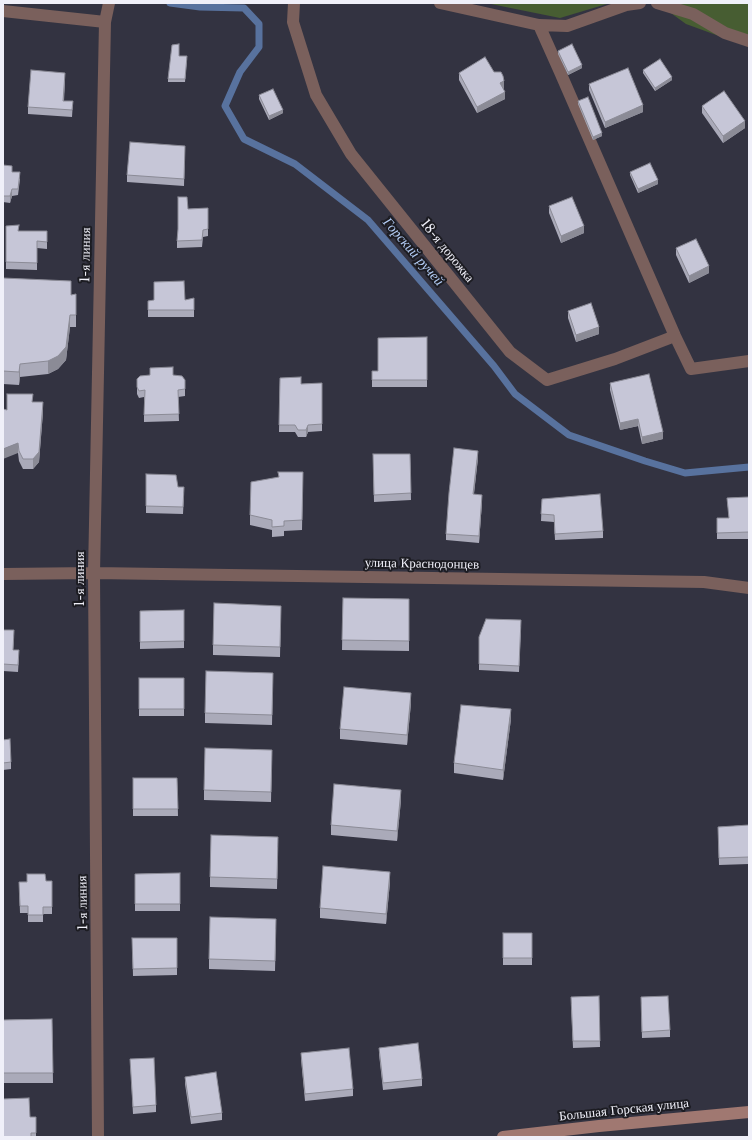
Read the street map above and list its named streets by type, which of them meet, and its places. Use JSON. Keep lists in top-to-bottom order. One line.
{"streets":{"street":["18-я дорожка","1-я линия","улица Краснодонцев","Большая Горская улица"]},"crossings":[["1-я линия","улица Краснодонцев"]],"water":["Горский ручей"]}
